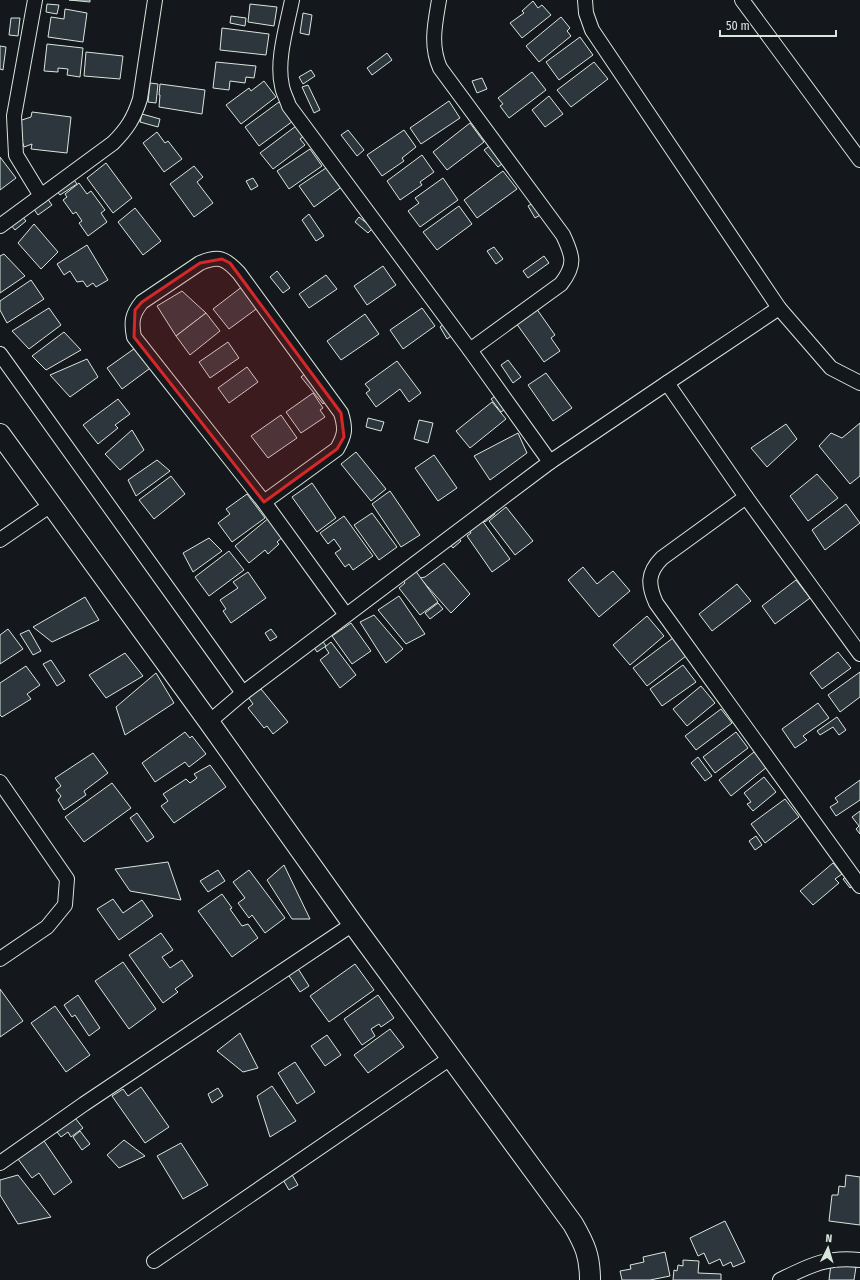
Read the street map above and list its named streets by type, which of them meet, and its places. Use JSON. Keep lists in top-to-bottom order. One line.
{"scale_bar":"50 m","north":"top"}
